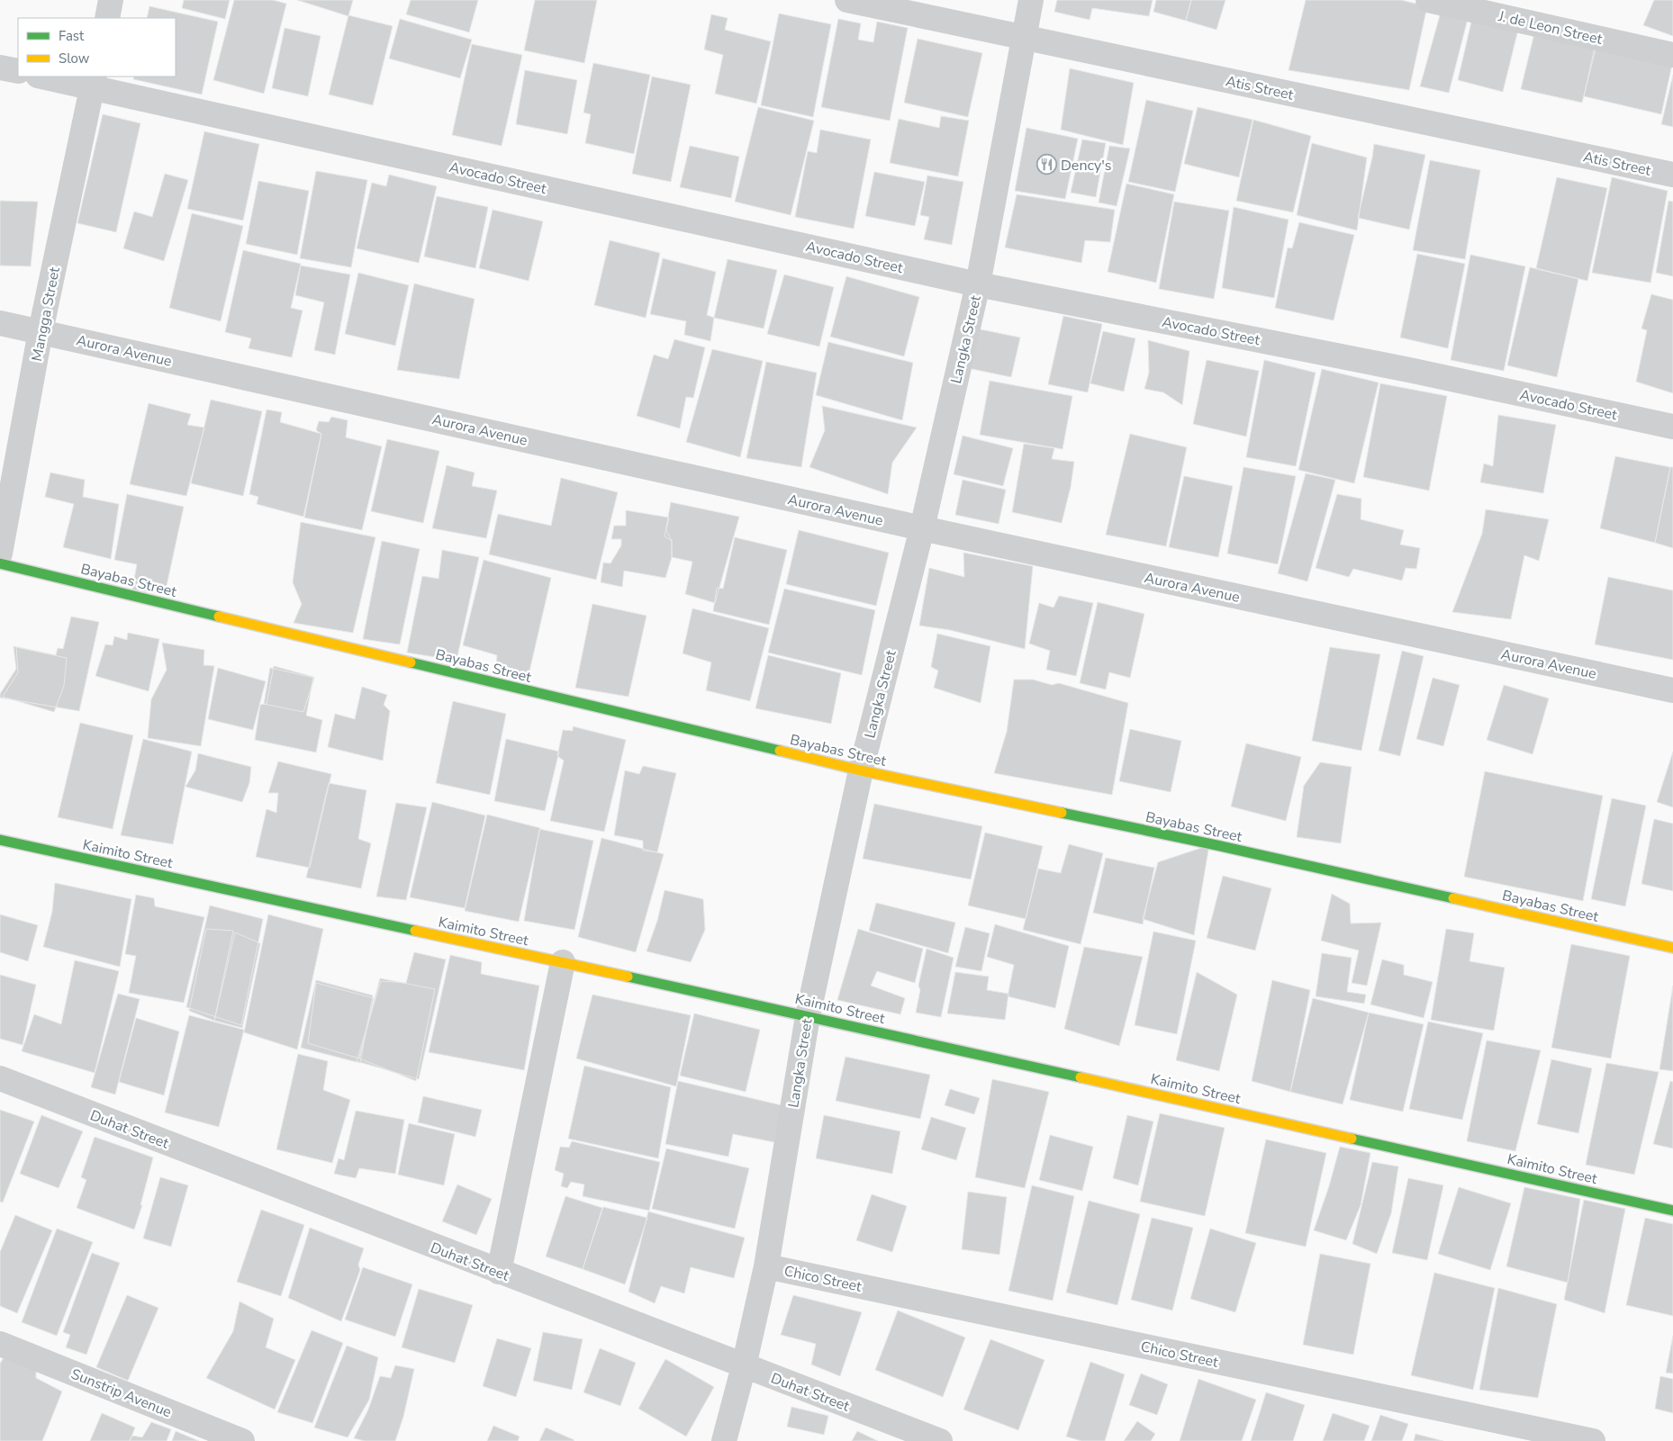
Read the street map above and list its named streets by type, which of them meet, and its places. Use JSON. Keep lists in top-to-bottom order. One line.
{"streets":{"street":["J. de Leon Street","Atis Street","Avocado Street","Mangga Street","Langka Street","Aurora Avenue","Bayabas Street","Kaimito Street","Duhat Street","Chico Street","Sunstrip Avenue"]},"crossings":[["Atis Street","Langka Street"],["Avocado Street","Mangga Street"],["Avocado Street","Langka Street"],["Mangga Street","Aurora Avenue"],["Langka Street","Aurora Avenue"],["Langka Street","Bayabas Street"],["Langka Street","Kaimito Street"],["Langka Street","Duhat Street"],["Langka Street","Chico Street"]],"places":{"restaurant":["Dency's"]},"legend":["Fast","Slow"]}
